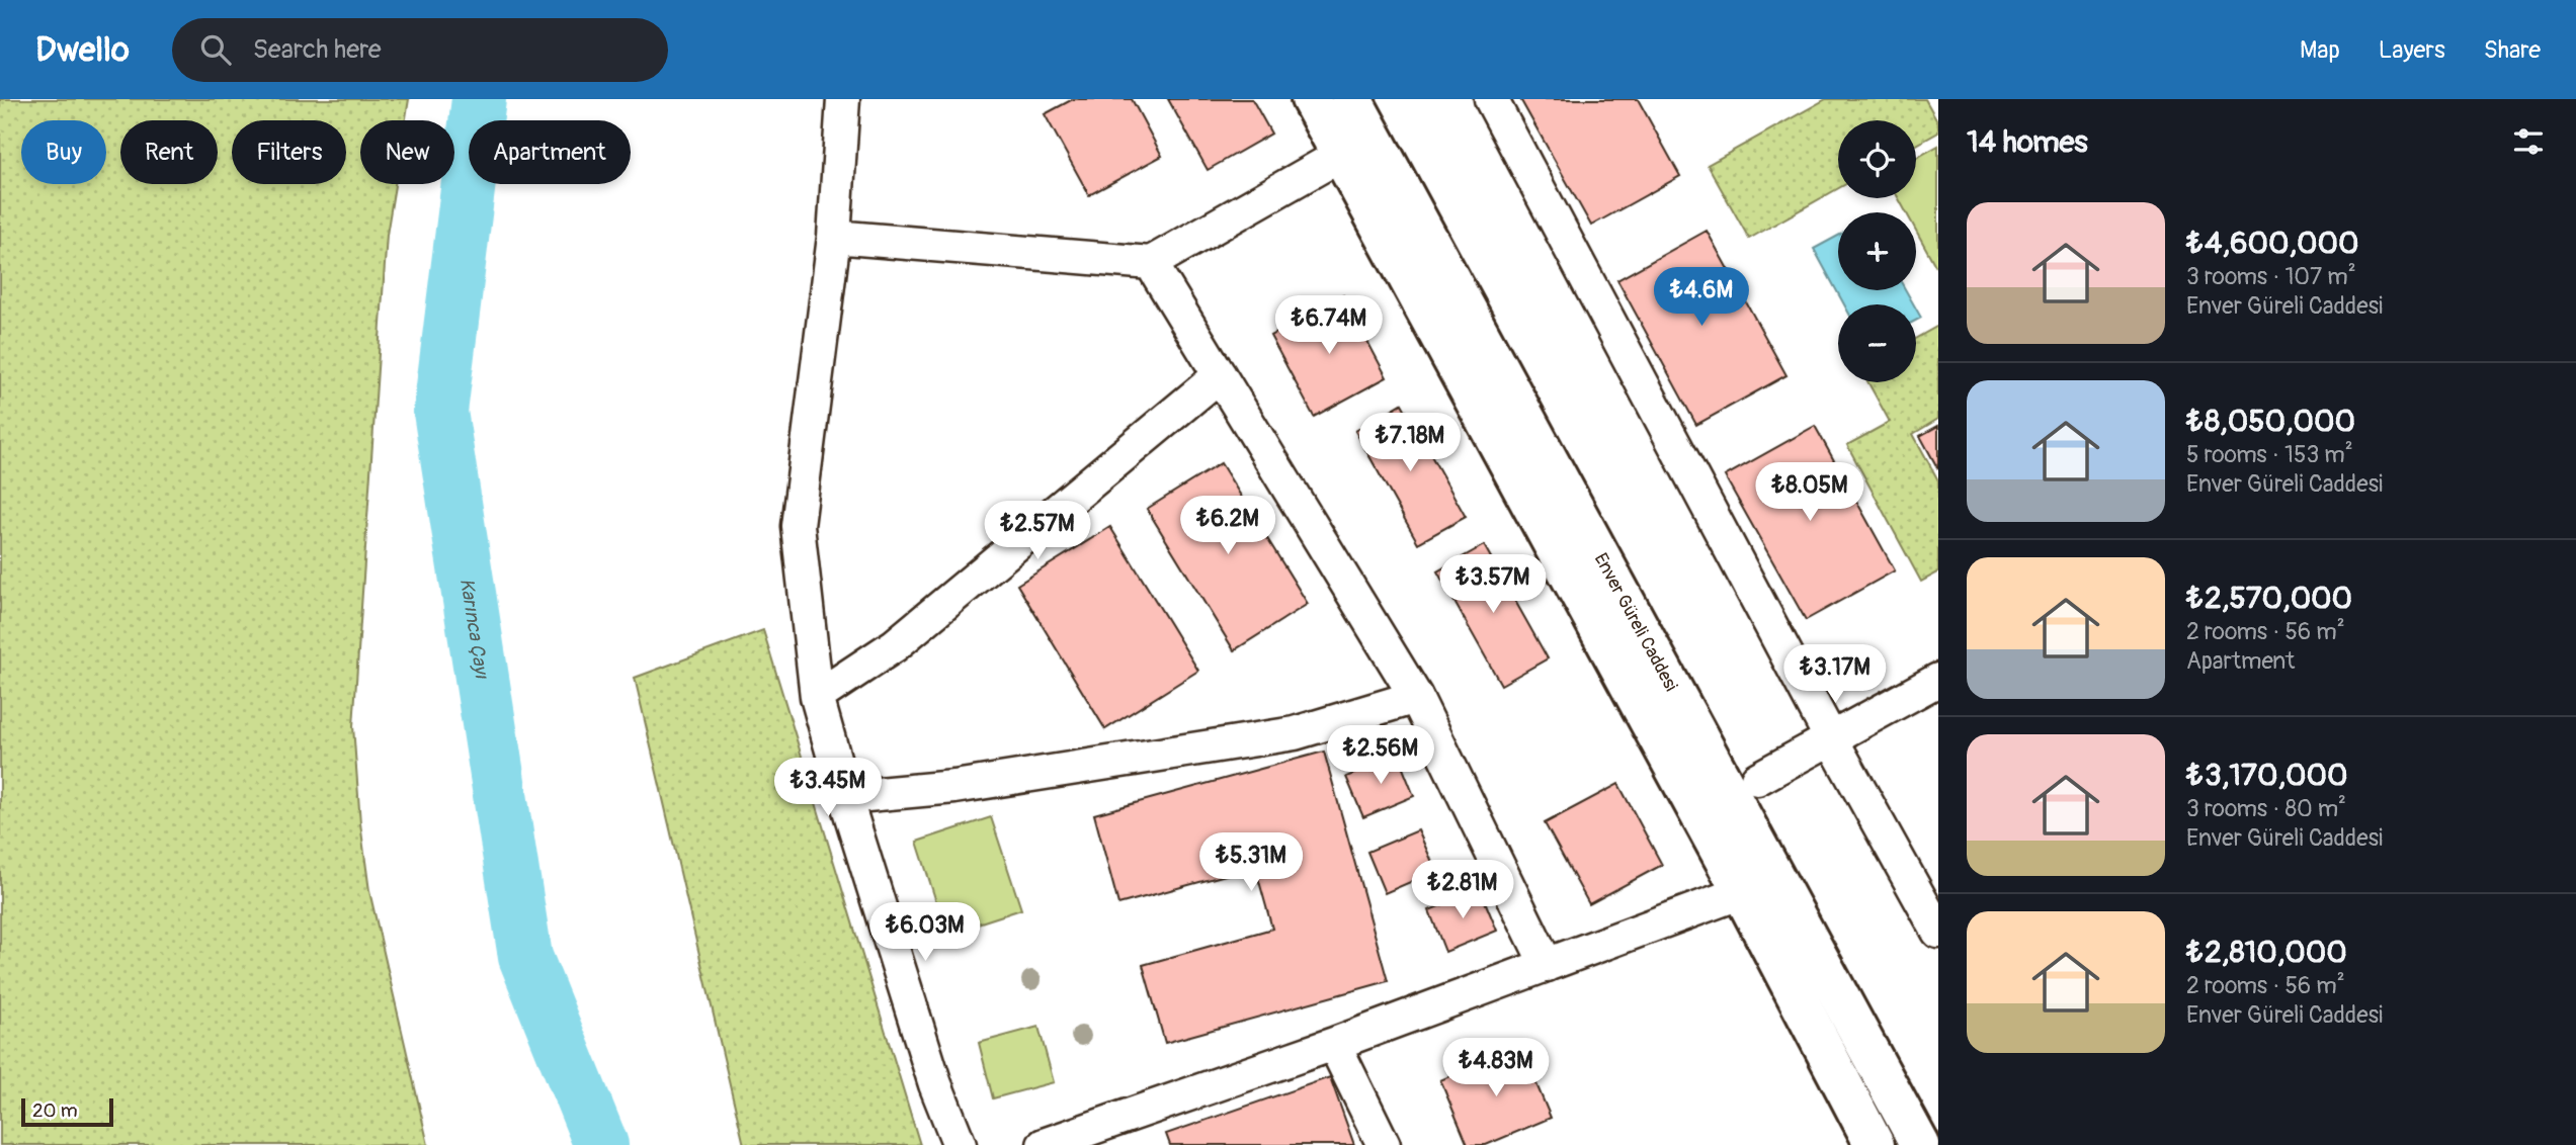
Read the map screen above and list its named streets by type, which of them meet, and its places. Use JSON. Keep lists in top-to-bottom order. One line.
{"streets":{"main road":["Enver Güreli Caddesi"]},"water":["Karınca Çayı"],"scale_bar":"20 m","page":{"header":"Dwello","search":"Search here","nav":["Map","Layers","Share"],"heading":"14 homes","map_buttons":["+","−"],"chip":["Buy","Rent","Filters","New","Apartment"],"list":[{"name":"₺4,600,000","note":"3 rooms · 107 m² · Enver Güreli Caddesi"},{"name":"₺8,050,000","note":"5 rooms · 153 m² · Enver Güreli Caddesi"},{"name":"₺2,570,000","note":"2 rooms · 56 m² · Apartment"},{"name":"₺3,170,000","note":"3 rooms · 80 m² · Enver Güreli Caddesi"},{"name":"₺2,810,000","note":"2 rooms · 56 m² · Enver Güreli Caddesi"}],"price":["₺4.6M","₺6.74M","₺7.18M","₺8.05M","₺6.2M","₺2.57M","₺3.57M","₺3.17M","₺2.56M","₺3.45M","₺5.31M","₺2.81M","₺6.03M","₺4.83M"],"scale":"20 m"}}
